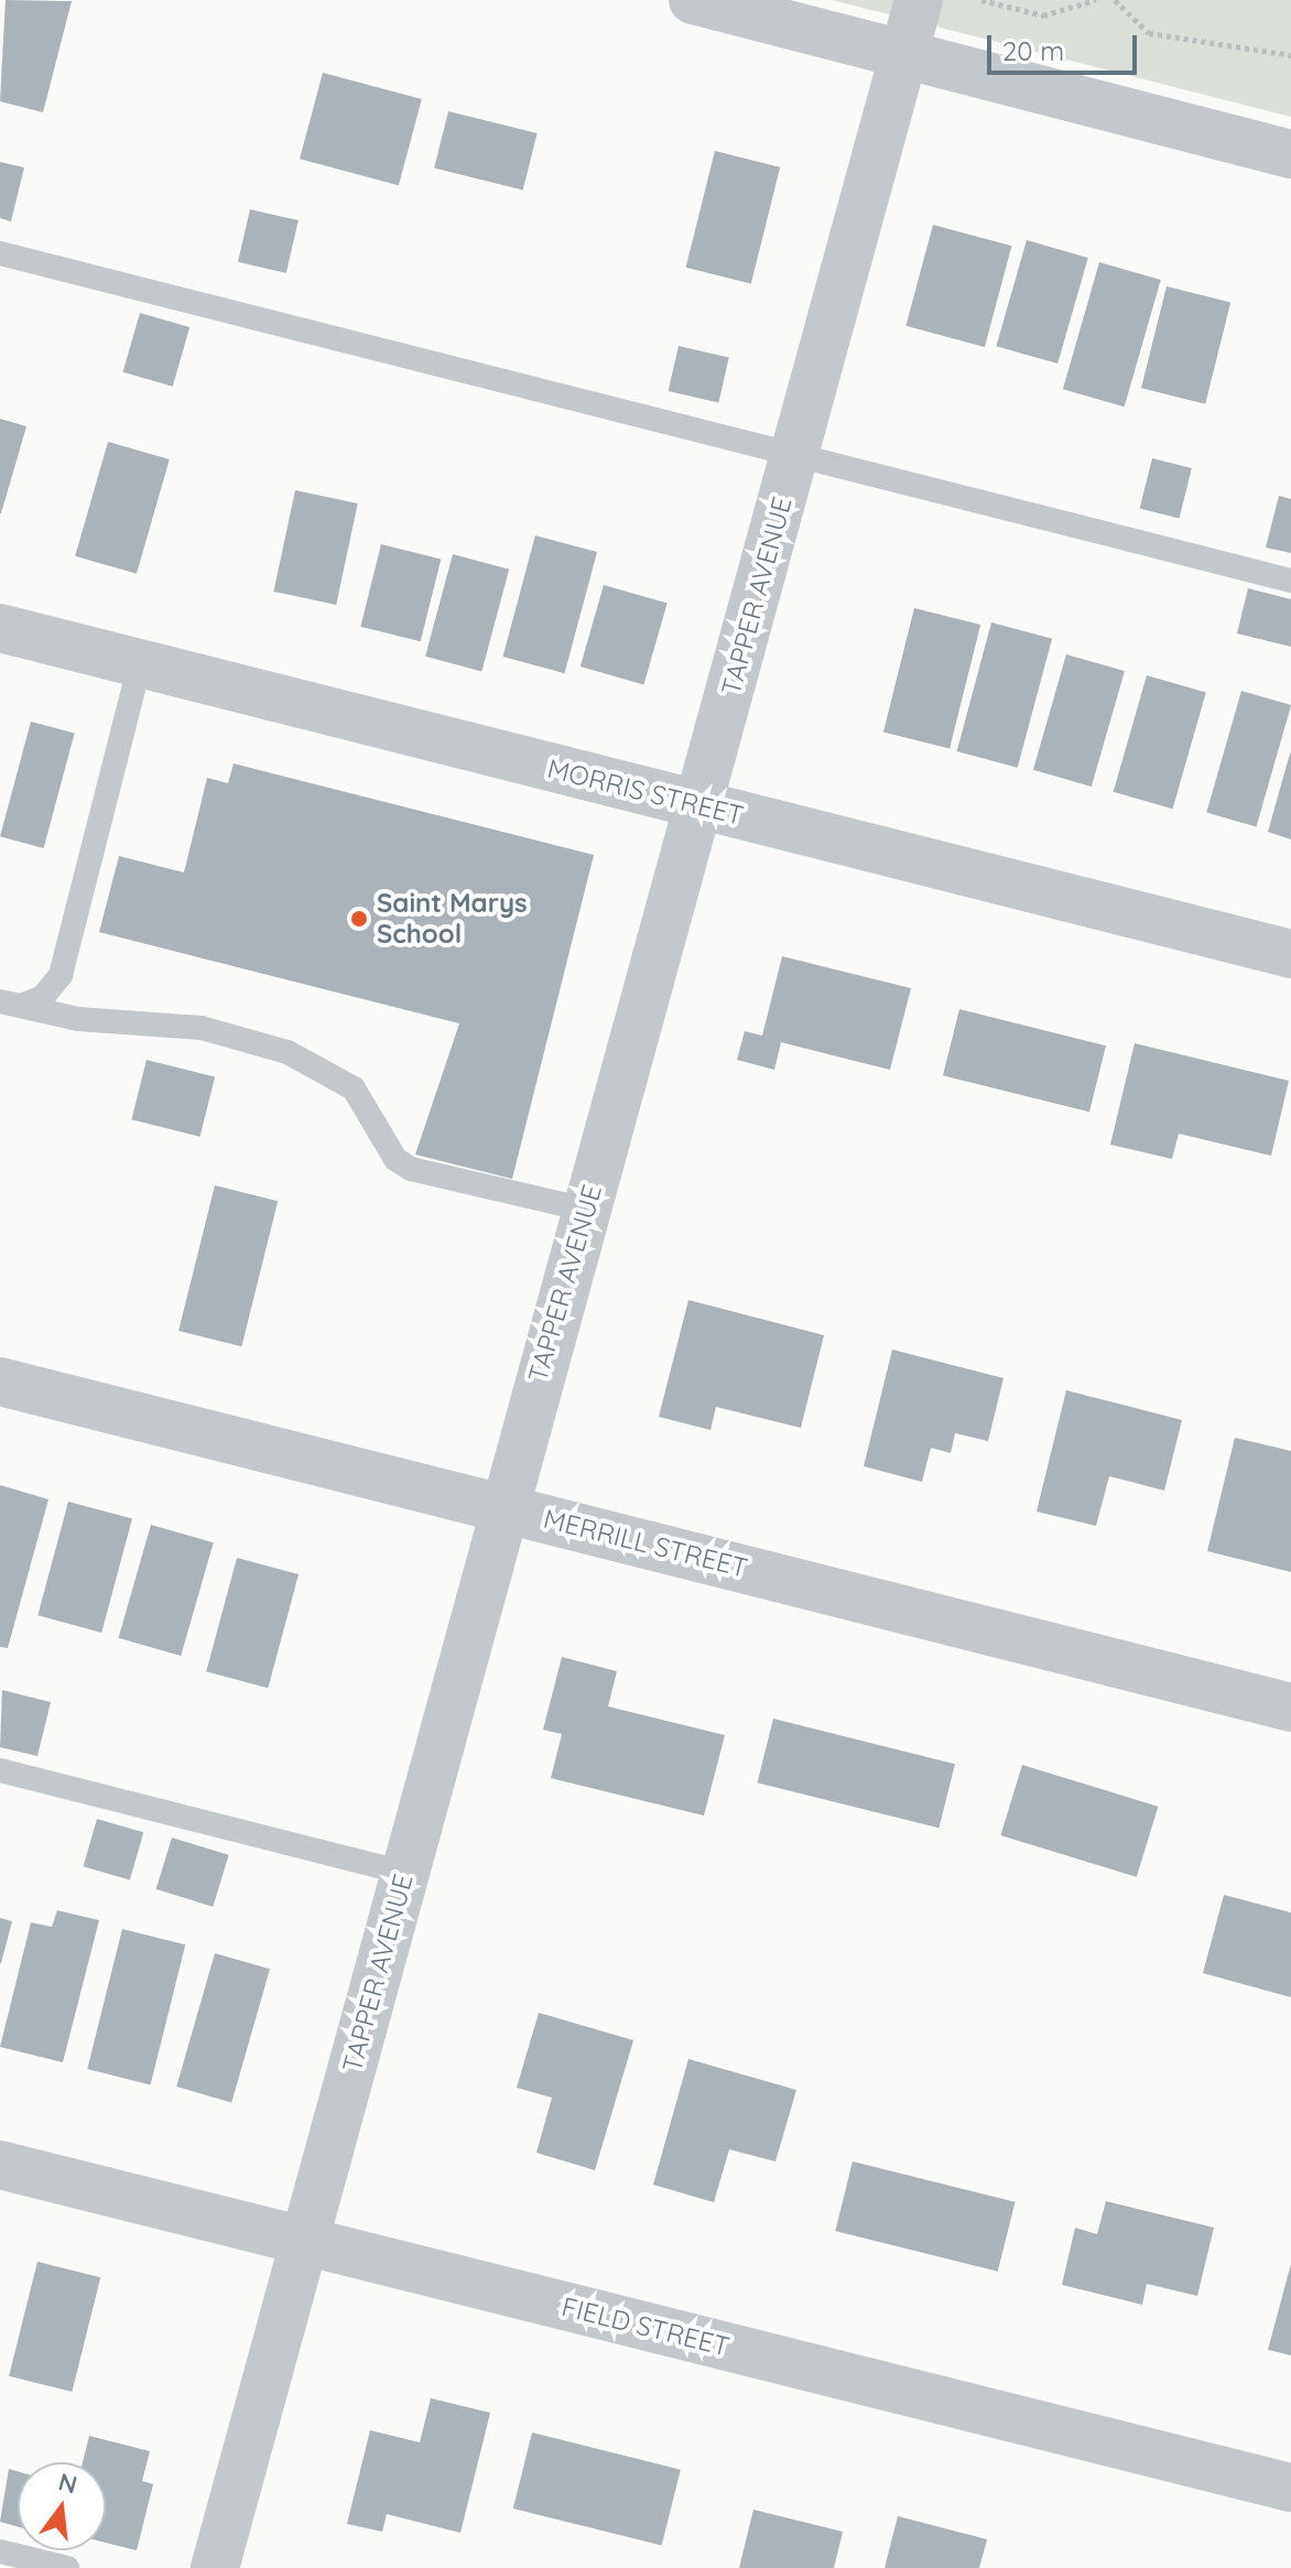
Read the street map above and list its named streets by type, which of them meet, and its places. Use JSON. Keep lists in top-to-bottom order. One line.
{"streets":{"street":["TAPPER AVENUE","MORRIS STREET","MERRILL STREET","FIELD STREET"]},"crossings":[["TAPPER AVENUE","MORRIS STREET"],["TAPPER AVENUE","MERRILL STREET"],["TAPPER AVENUE","FIELD STREET"]],"places":["Saint Marys School"],"scale_bar":"20 m","north":"top"}
